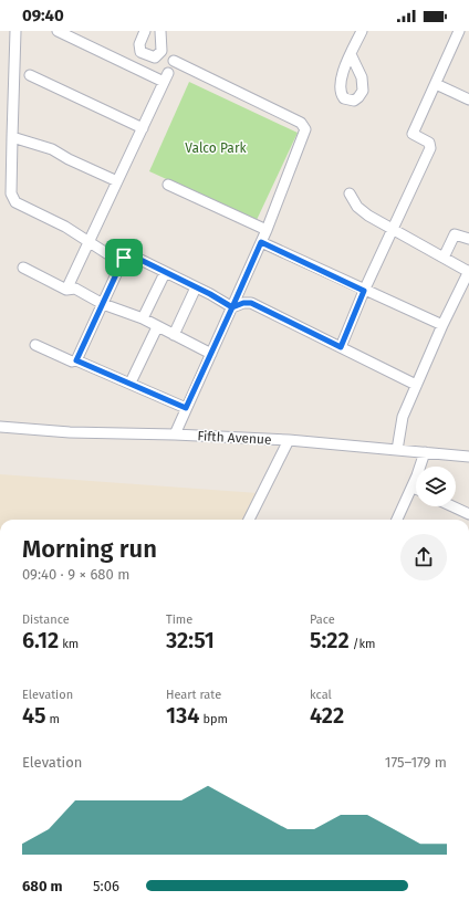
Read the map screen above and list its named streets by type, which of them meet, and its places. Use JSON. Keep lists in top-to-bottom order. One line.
{"streets":{"street":["Fifth Avenue"]},"parks":["Valco Park"],"page":{"status":"09:40","heading":["Morning run","09:40 · 9 × 680 m"],"stats":[["Distance","6.12 km"],["Time","32:51"],["Pace","5:22 /km"],["Elevation","45 m"],["Heart rate","134 bpm"],["kcal","422"]],"chart":["Elevation","175–179 m"],"list":[{"name":"680 m","note":"5:06"}]}}
